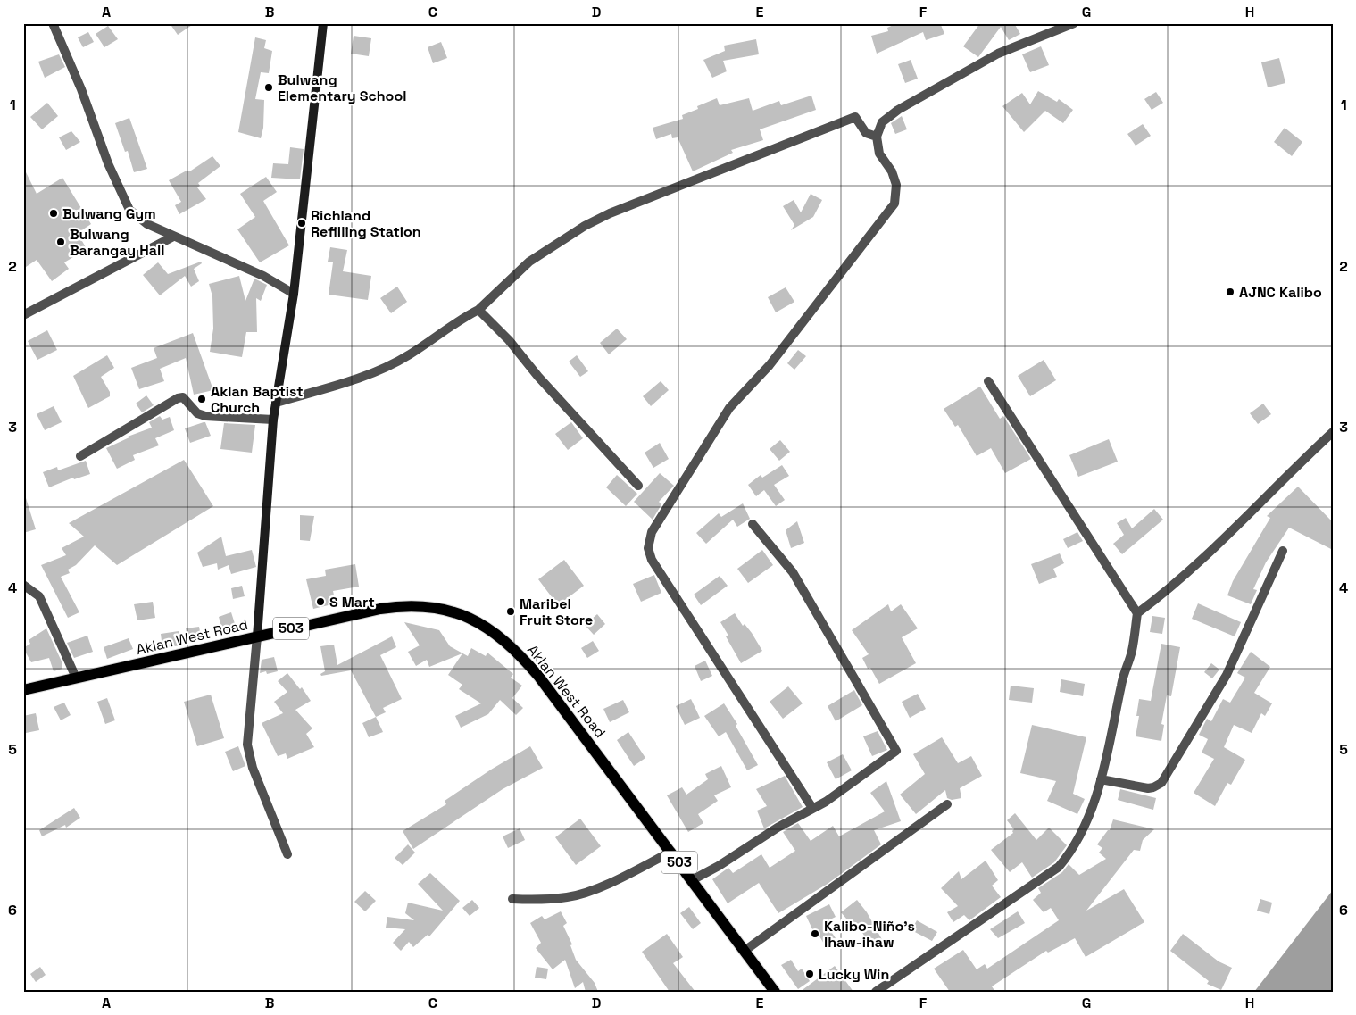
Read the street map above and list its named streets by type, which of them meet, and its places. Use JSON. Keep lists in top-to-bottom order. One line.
{"streets":{"main road":["503","Aklan West Road"]},"places":["Bulwang Elementary School","Bulwang Gym","Richland Refilling Station","Bulwang Barangay Hall","AJNC Kalibo","Aklan Baptist Church","S Mart","Maribel Fruit Store","Kalibo-Niño's Ihaw-ihaw","Lucky Win"],"grid":{"columns":["A","B","C","D","E","F","G","H"],"rows":["1","2","3","4","5","6"]}}
